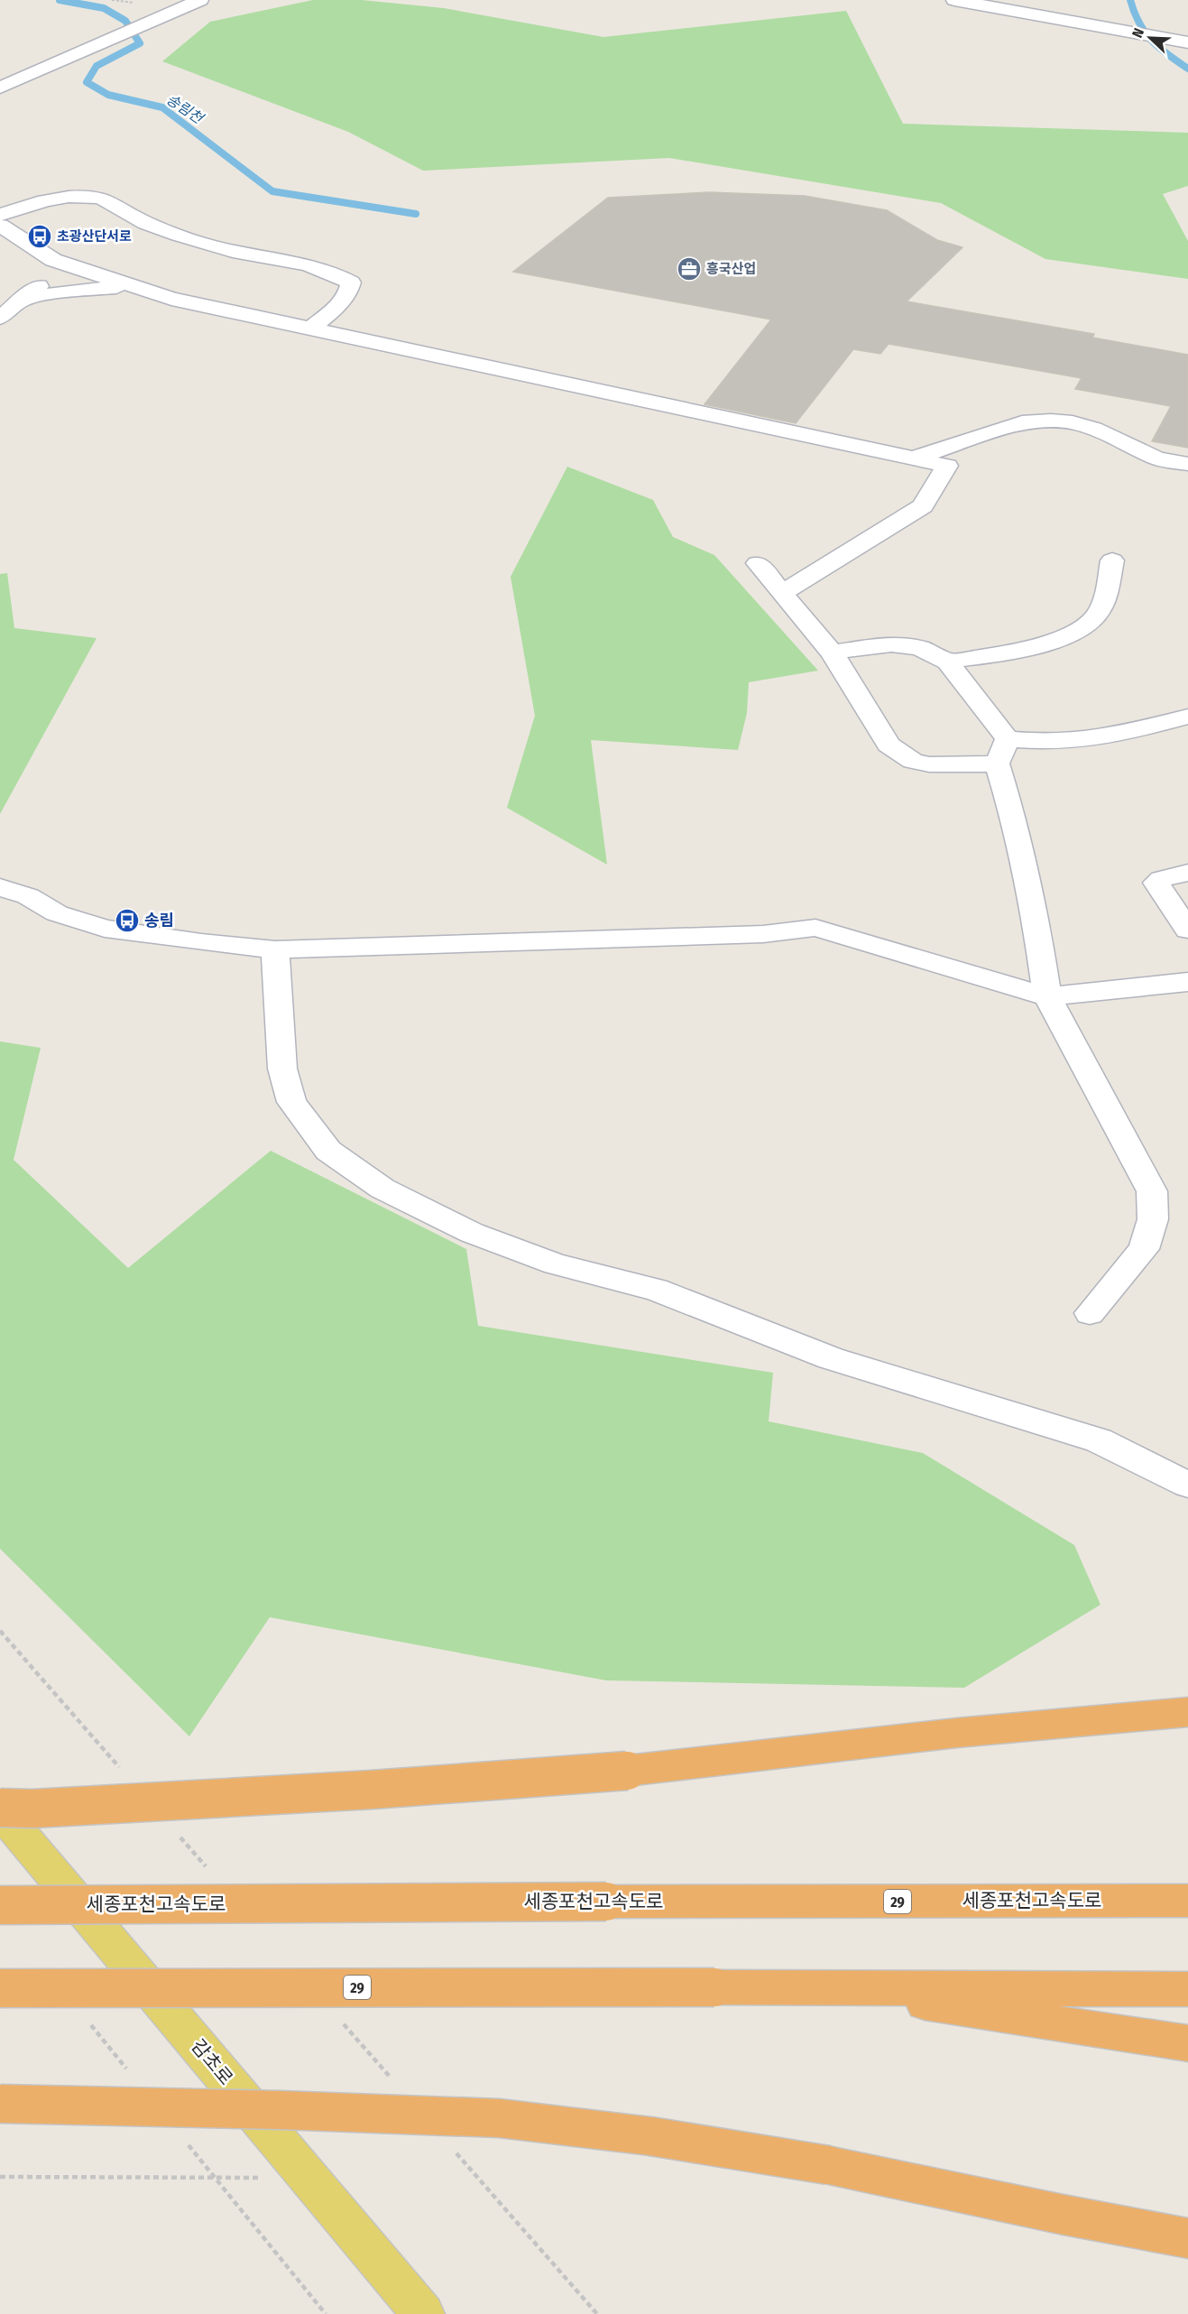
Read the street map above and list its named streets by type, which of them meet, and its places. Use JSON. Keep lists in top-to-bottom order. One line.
{"streets":{"highway":["세종포천고속도로","29"],"main road":["감초로"]},"water":["송림천"],"places":{"bus stop":["초광산단서로","송림"],"office":["흥국산업"]},"north":"top left"}
